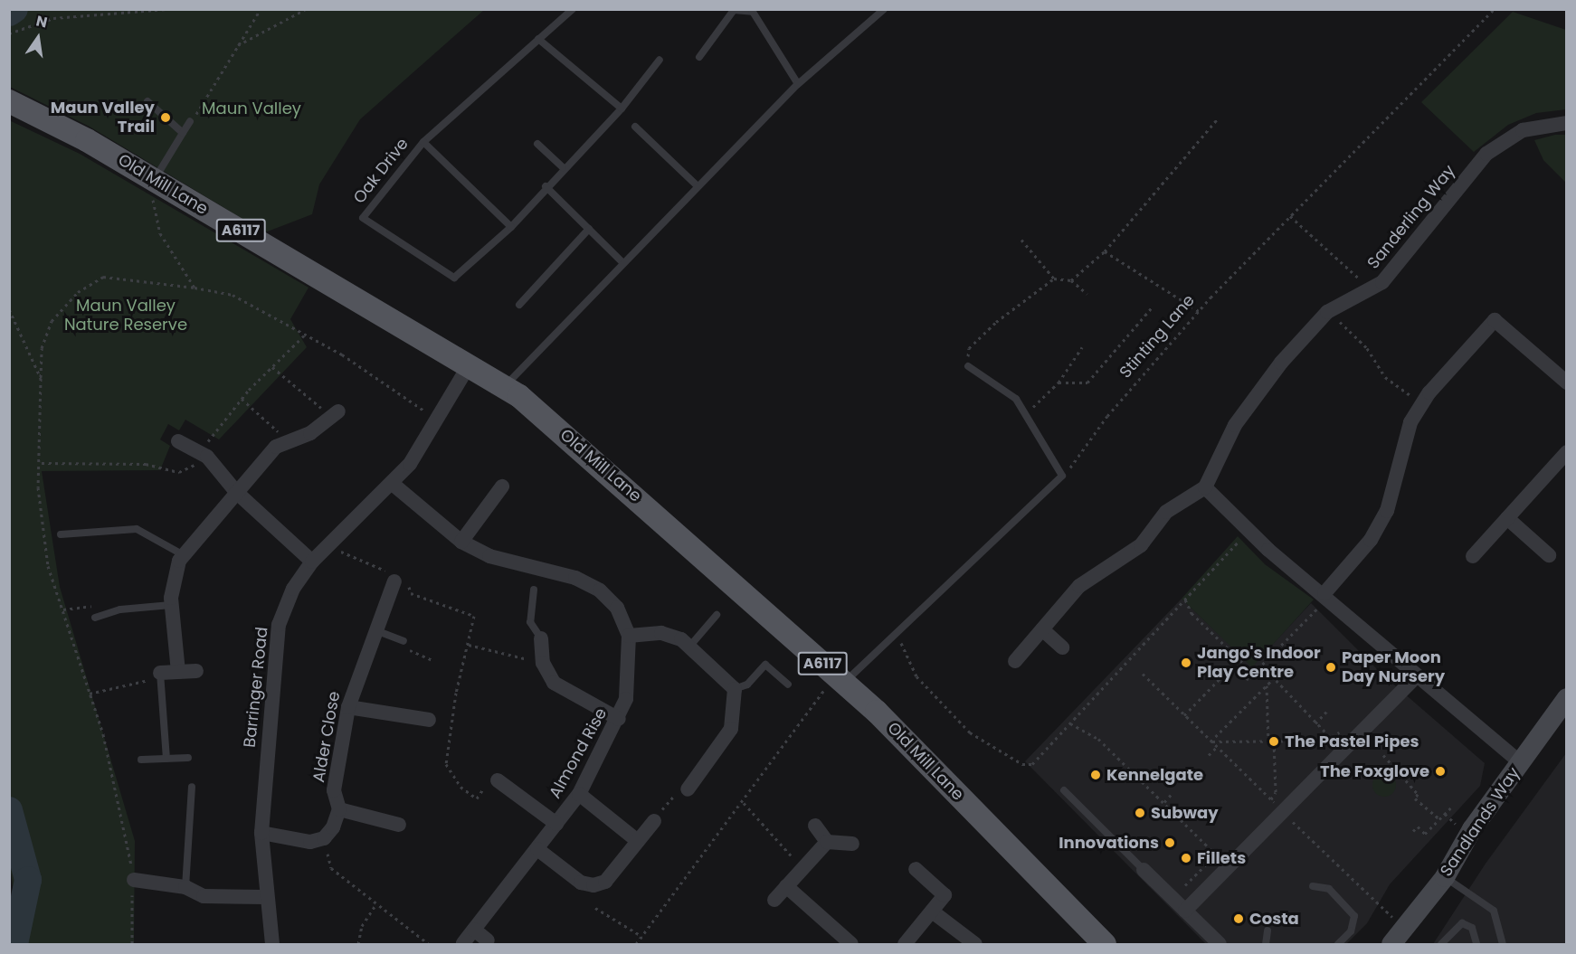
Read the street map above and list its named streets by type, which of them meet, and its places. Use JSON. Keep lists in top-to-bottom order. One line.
{"streets":{"main road":["Old Mill Lane","A6117"],"street":["Sanderling Way","Barringer Road","Alder Close","Almond Rise","Sandlands Way"],"lane":["Oak Drive"],"path":["Stinting Lane"]},"crossings":[["Old Mill Lane","Barringer Road"],["Barringer Road","Almond Rise"]],"parks":["Maun Valley","Maun Valley Nature Reserve"],"places":["Maun Valley Trail","Jango's Indoor Play Centre","Paper Moon Day Nursery","The Pastel Pipes","The Foxglove","Kennelgate","Subway","Innovations","Fillets","Costa"],"north":"top"}
